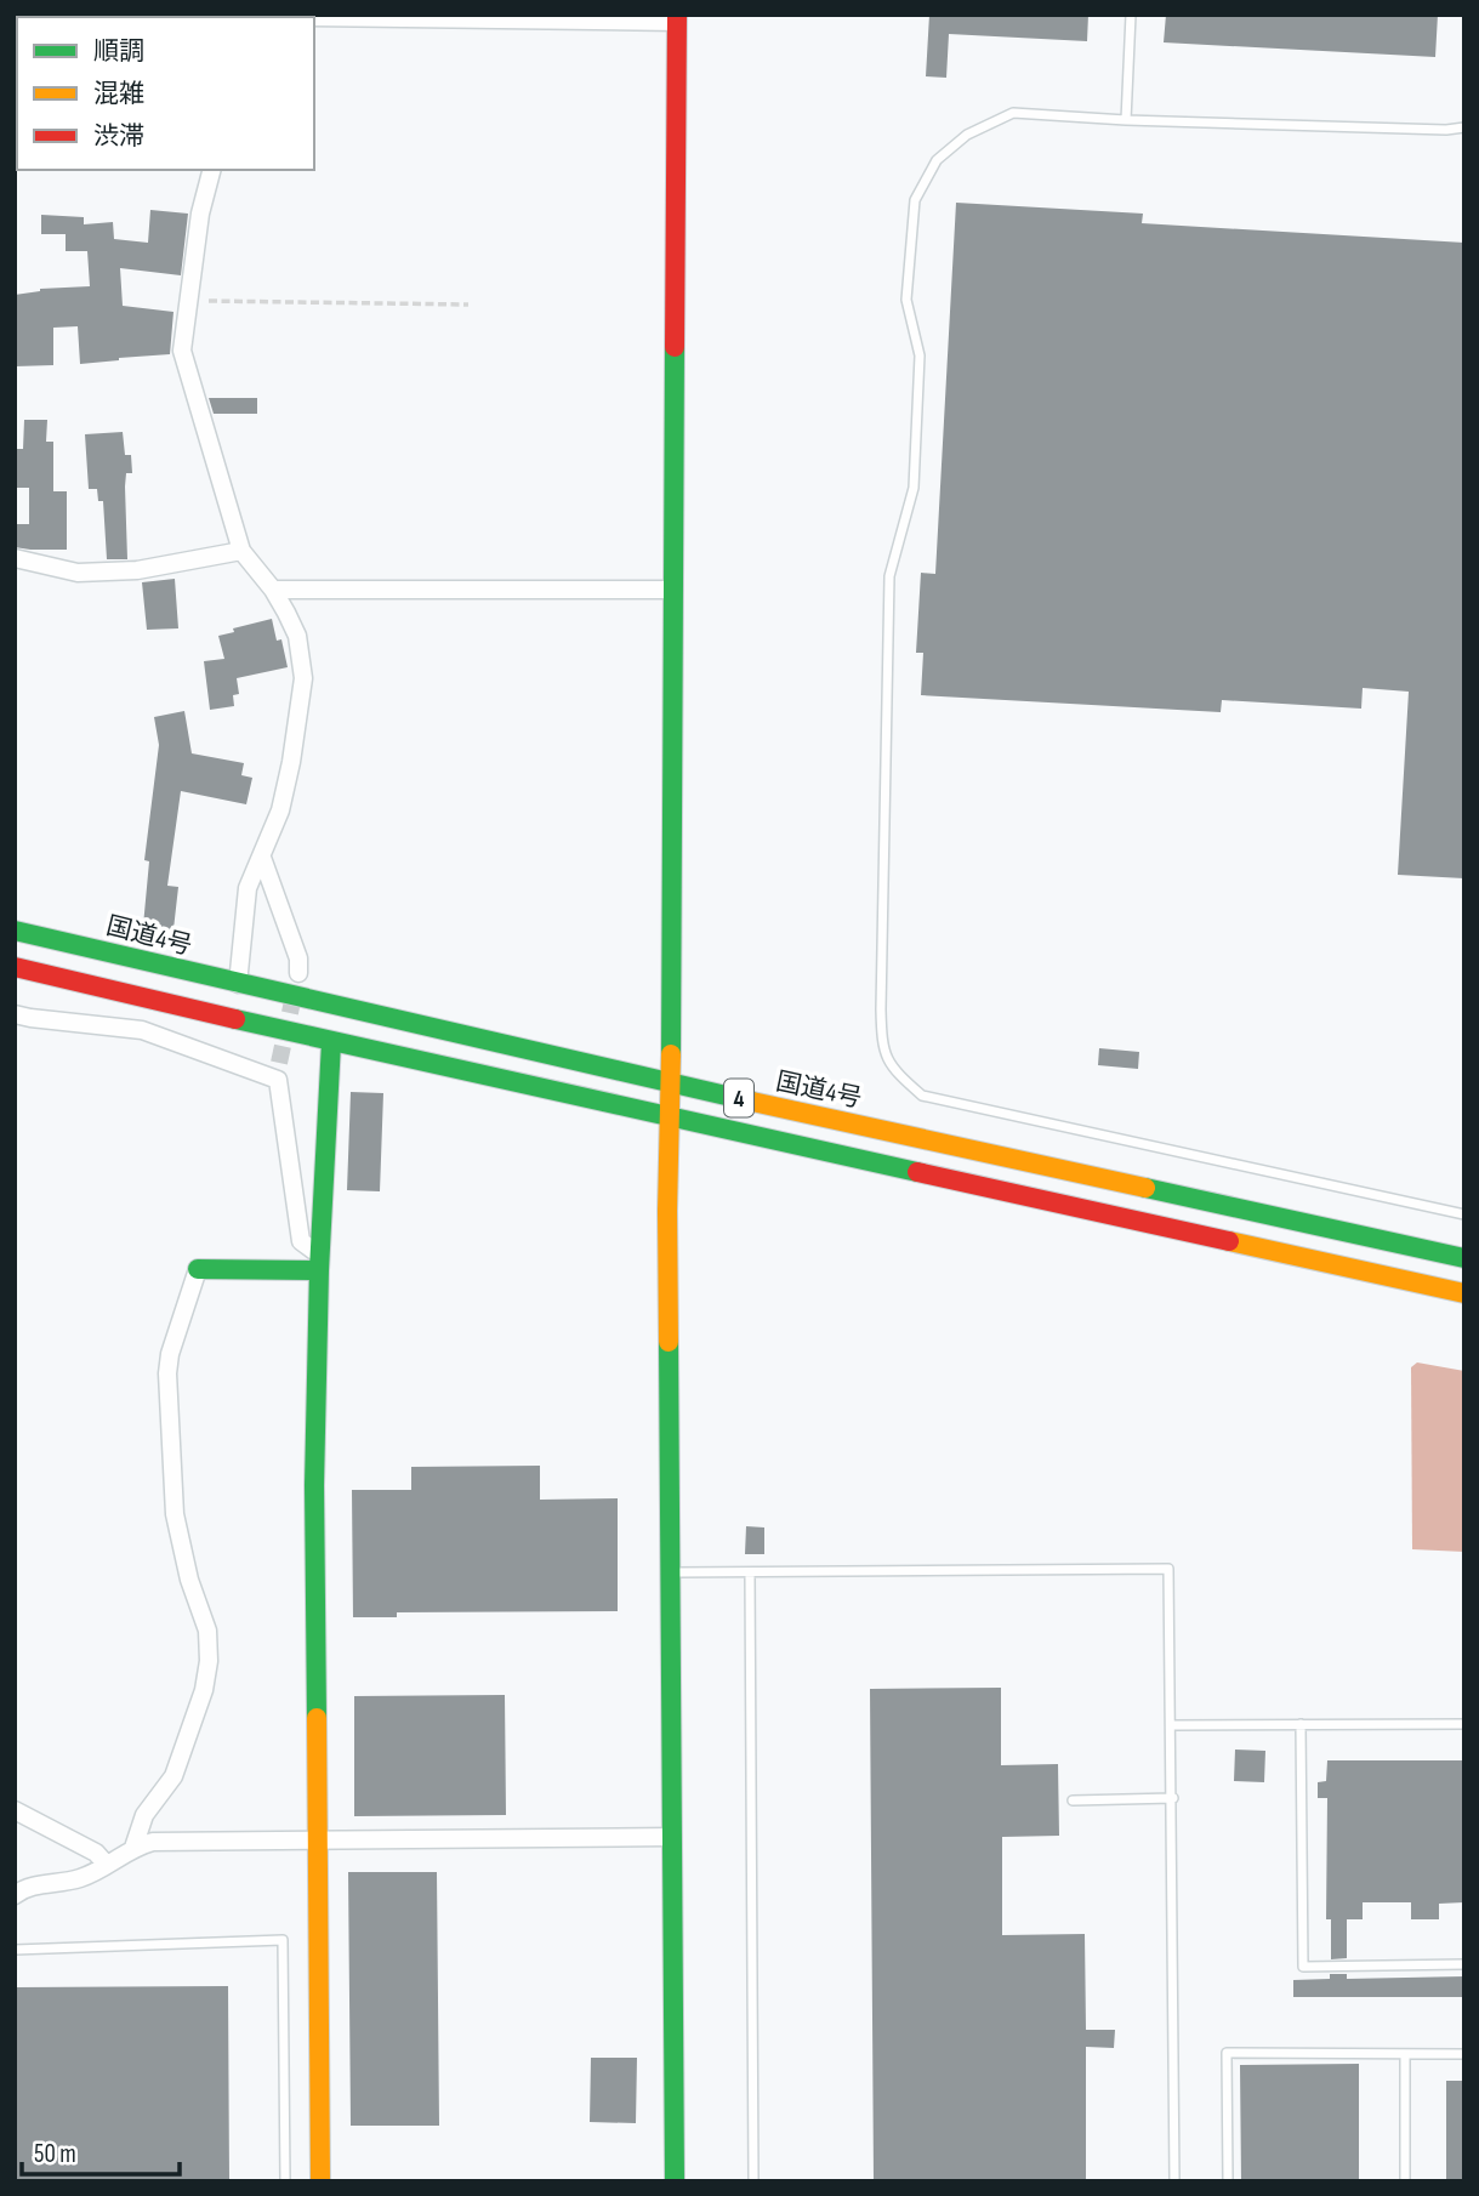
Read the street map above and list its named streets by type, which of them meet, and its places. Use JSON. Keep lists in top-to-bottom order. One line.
{"streets":{"main road":["国道4号","4"]},"legend":["順調","混雑","渋滞"],"scale_bar":"50 m"}
